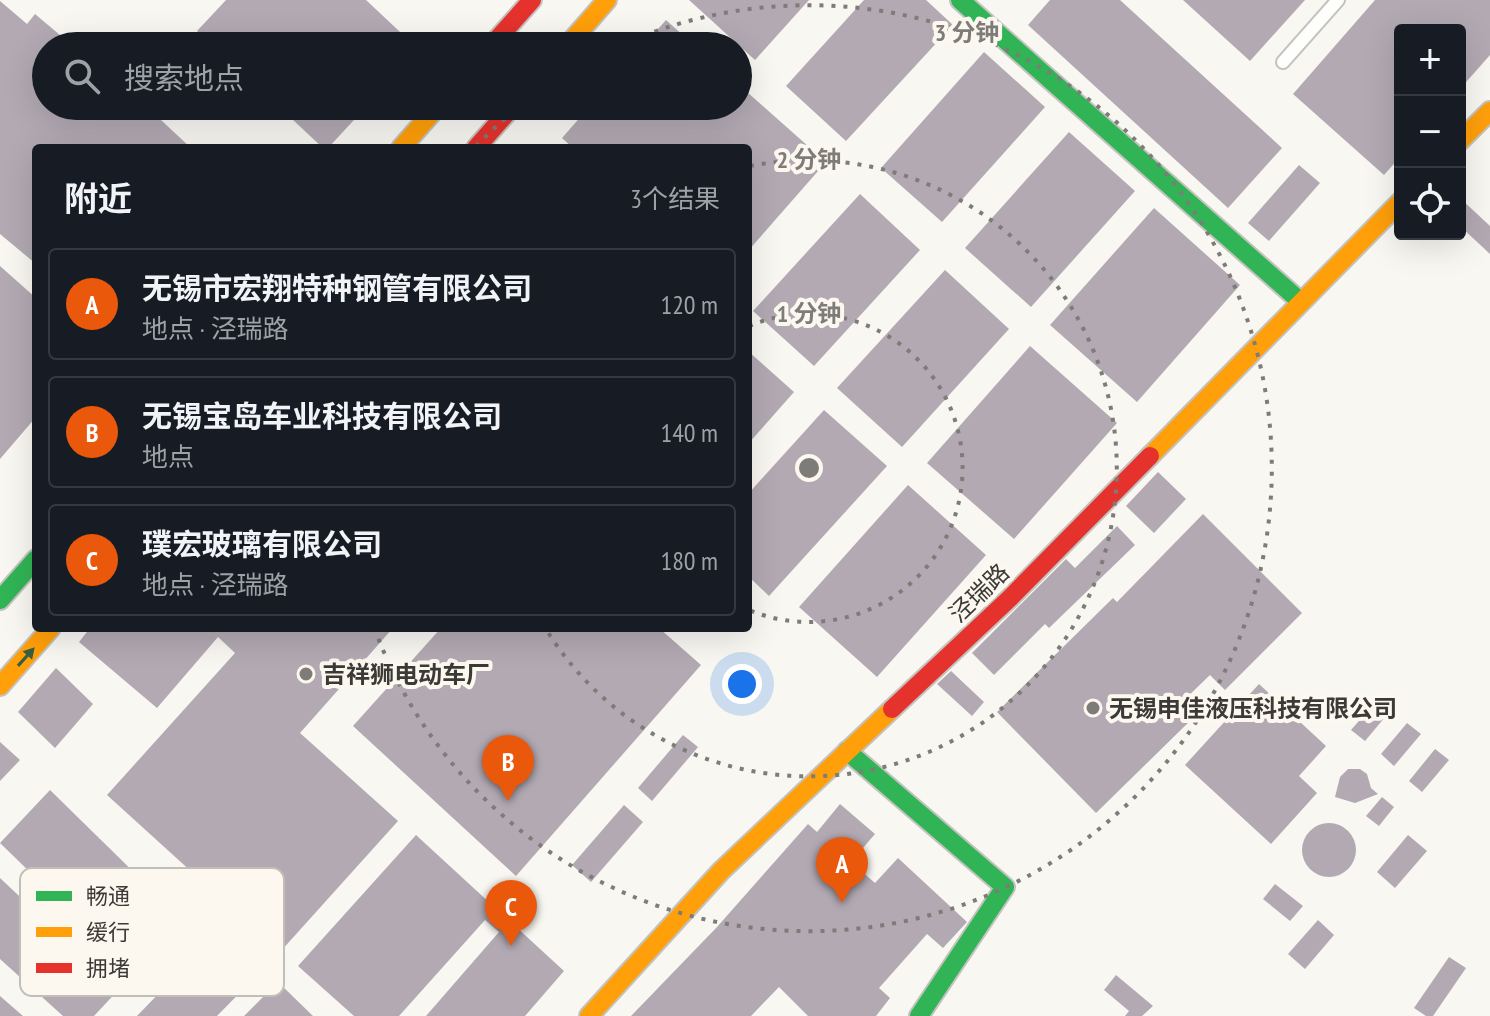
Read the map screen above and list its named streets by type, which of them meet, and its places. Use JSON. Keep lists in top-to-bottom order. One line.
{"streets":{"street":["泾瑞路"]},"places":["吉祥狮电动车厂","无锡申佳液压科技有限公司"],"legend":["畅通","缓行","拥堵"],"page":{"map_buttons":["+","−"],"search":"搜索地点","heading":["附近","3个结果"],"list":[{"mark":"A","name":"无锡市宏翔特种钢管有限公司","note":"地点 · 泾瑞路","value":"120 m"},{"mark":"B","name":"无锡宝岛车业科技有限公司","note":"地点","value":"140 m"},{"mark":"C","name":"璞宏玻璃有限公司","note":"地点 · 泾瑞路","value":"180 m"}],"pins":["B","A","C"]},"rings":["3 分钟","2 分钟","1 分钟"]}
